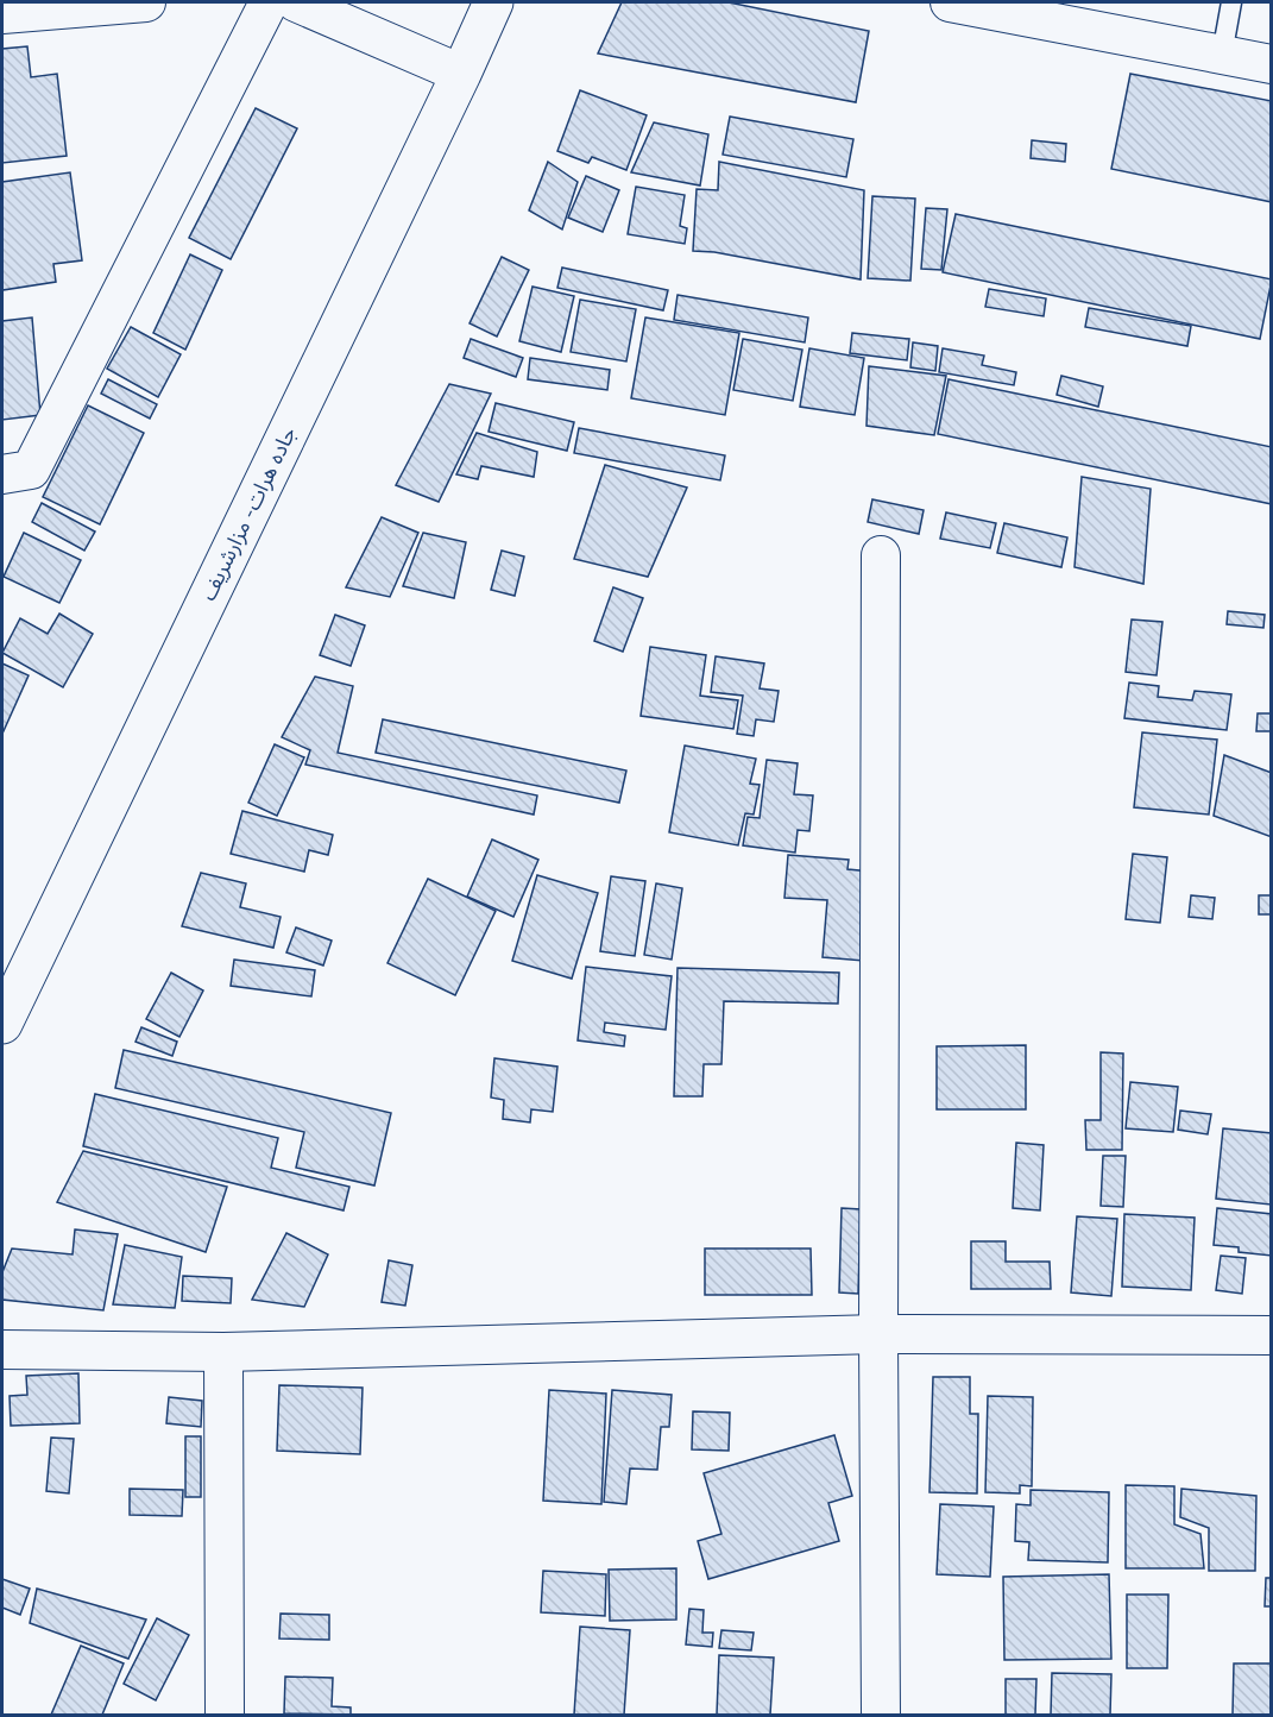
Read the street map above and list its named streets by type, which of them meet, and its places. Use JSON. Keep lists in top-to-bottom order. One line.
{"streets":{"highway":["جاده هرات- مزارشریف"]}}
